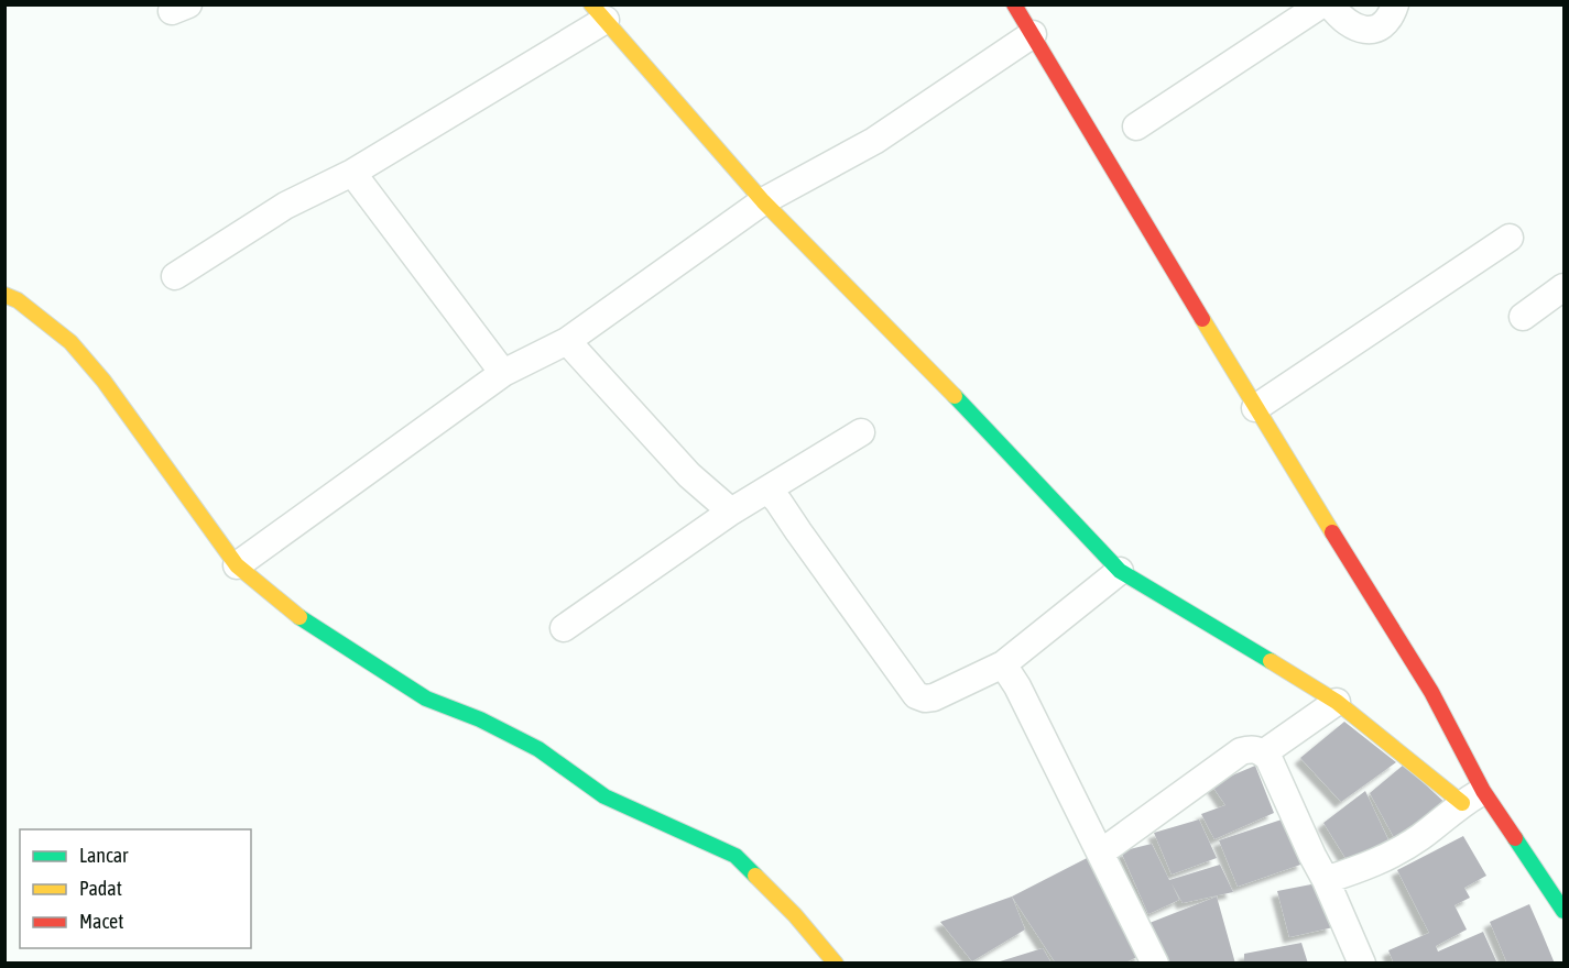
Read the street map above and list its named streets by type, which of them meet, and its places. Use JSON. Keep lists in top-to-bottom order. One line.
{"legend":["Lancar","Padat","Macet"]}
